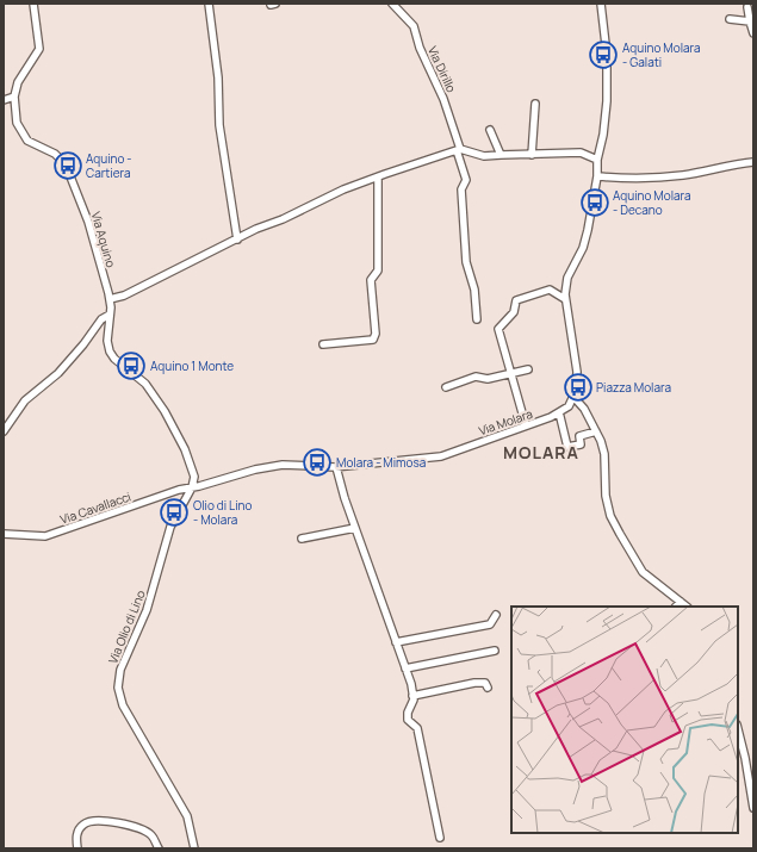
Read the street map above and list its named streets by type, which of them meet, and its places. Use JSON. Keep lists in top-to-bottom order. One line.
{"streets":{"street":["Via Dirillo","Via Aquino","Via Molara","Via Cavallacci","Via Olio di Lino"]},"crossings":[["Via Aquino","Via Molara"],["Via Aquino","Via Cavallacci"],["Via Aquino","Via Olio di Lino"],["Via Molara","Via Cavallacci"],["Via Molara","Via Olio di Lino"],["Via Cavallacci","Via Olio di Lino"]],"districts":["MOLARA"],"places":{"bus stop":["Aquino Molara - Galati","Aquino - Cartiera","Aquino Molara - Decano","Aquino 1 Monte","Piazza Molara","Molara - Mimosa","Olio di Lino - Molara"]}}
